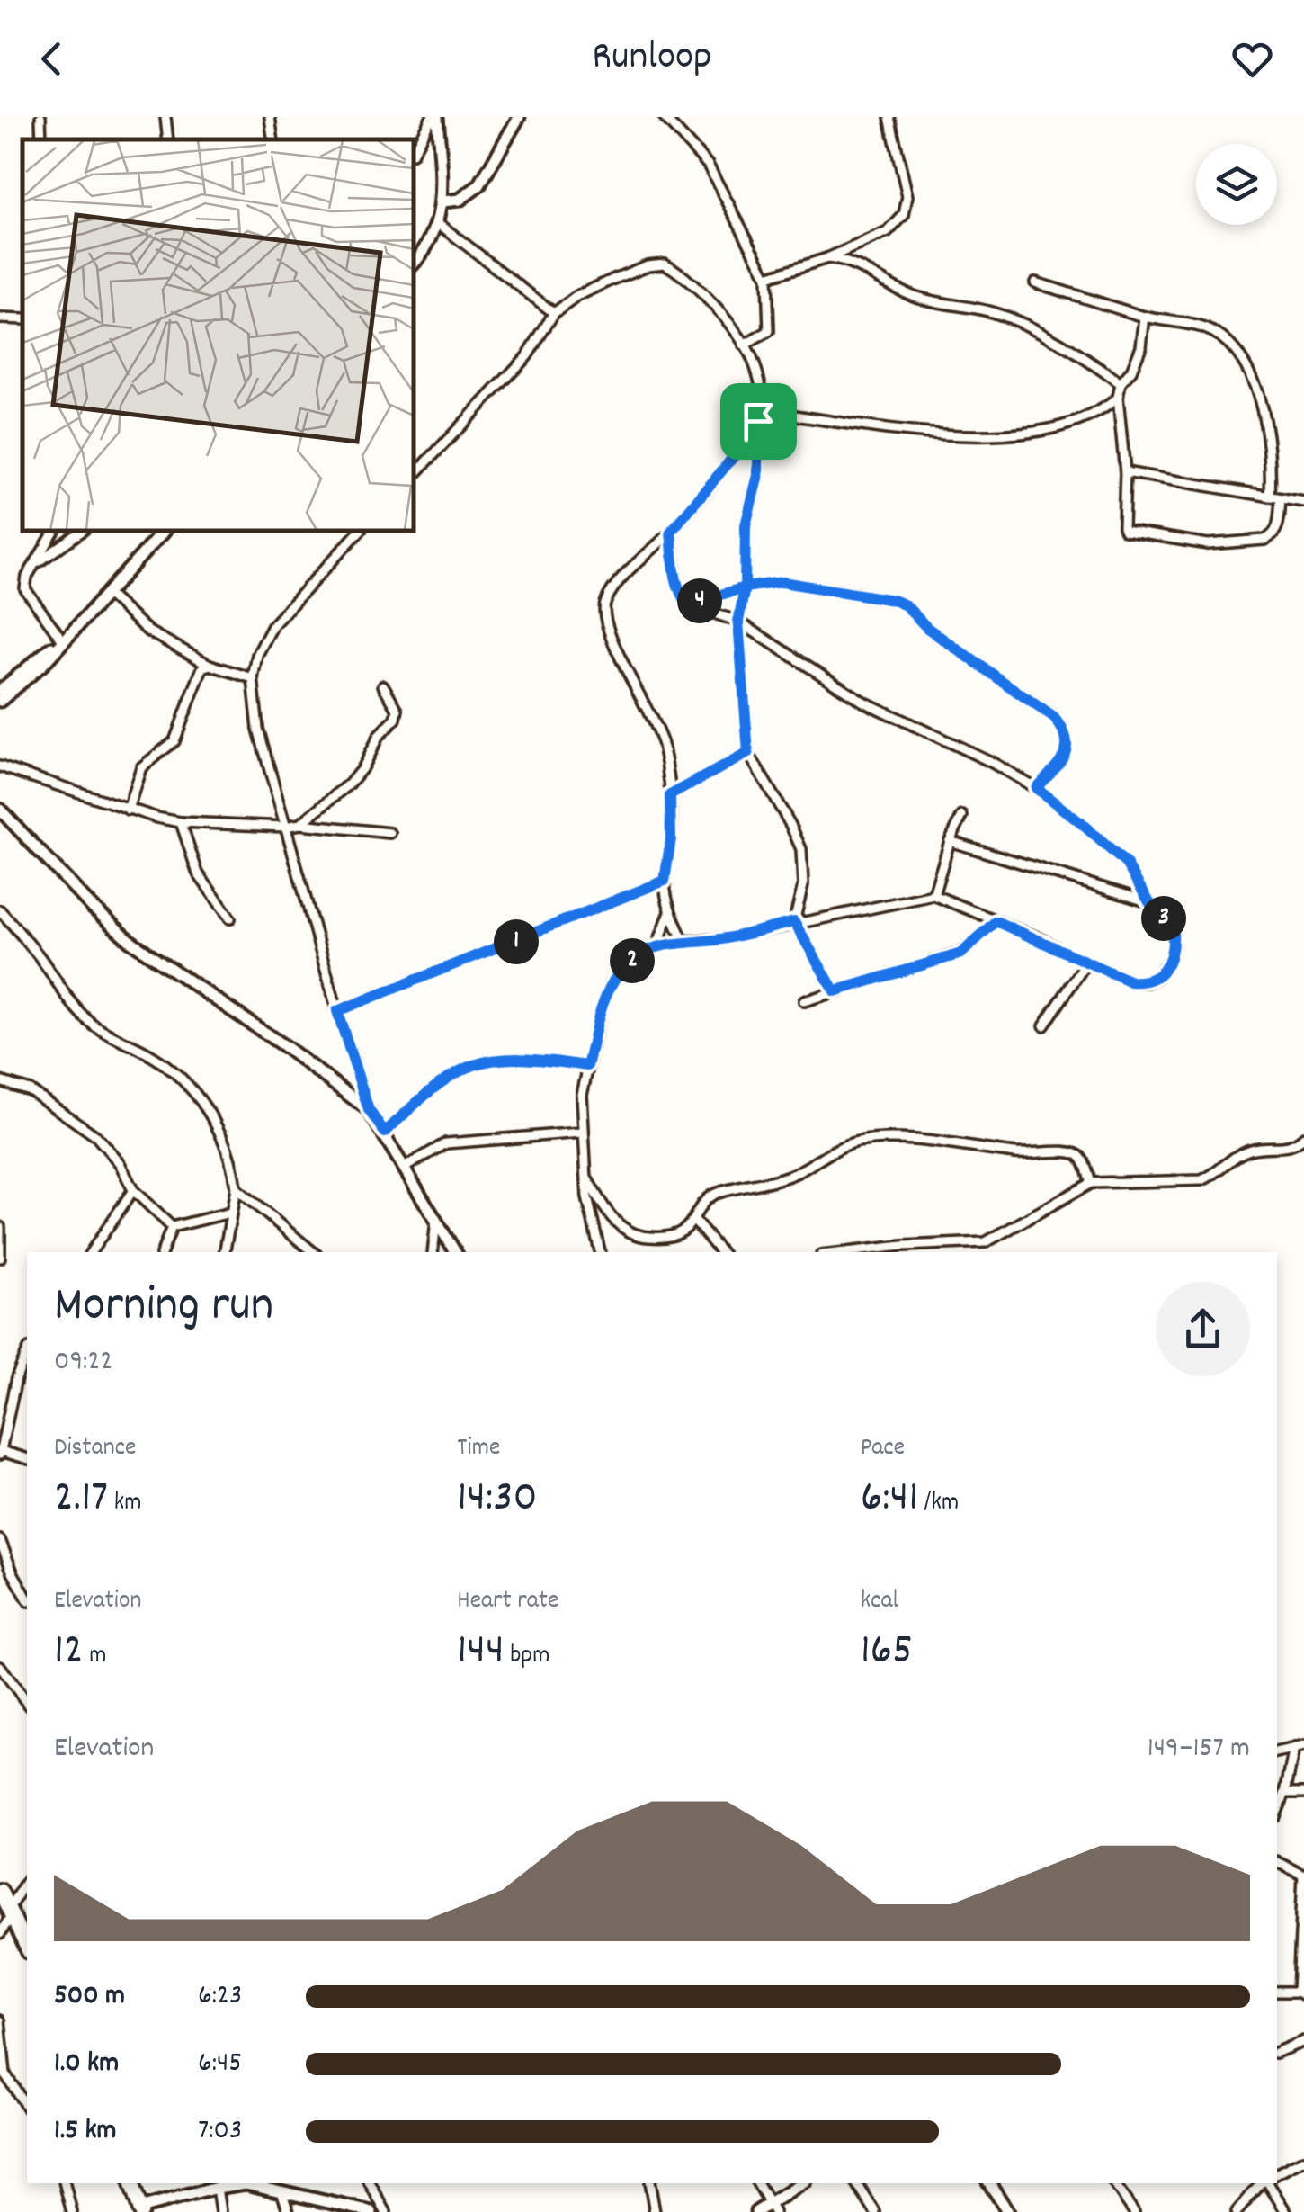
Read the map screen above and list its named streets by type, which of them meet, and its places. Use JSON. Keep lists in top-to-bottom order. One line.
{"page":{"header":"Runloop","pins":["4","3","1","2"],"heading":["Morning run","09:22"],"stats":[["Distance","2.17 km"],["Time","14:30"],["Pace","6:41 /km"],["Elevation","12 m"],["Heart rate","144 bpm"],["kcal","165"]],"chart":["Elevation","149–157 m"],"list":[{"name":"500 m","note":"6:23"},{"name":"1.0 km","note":"6:45"},{"name":"1.5 km","note":"7:03"}]}}
